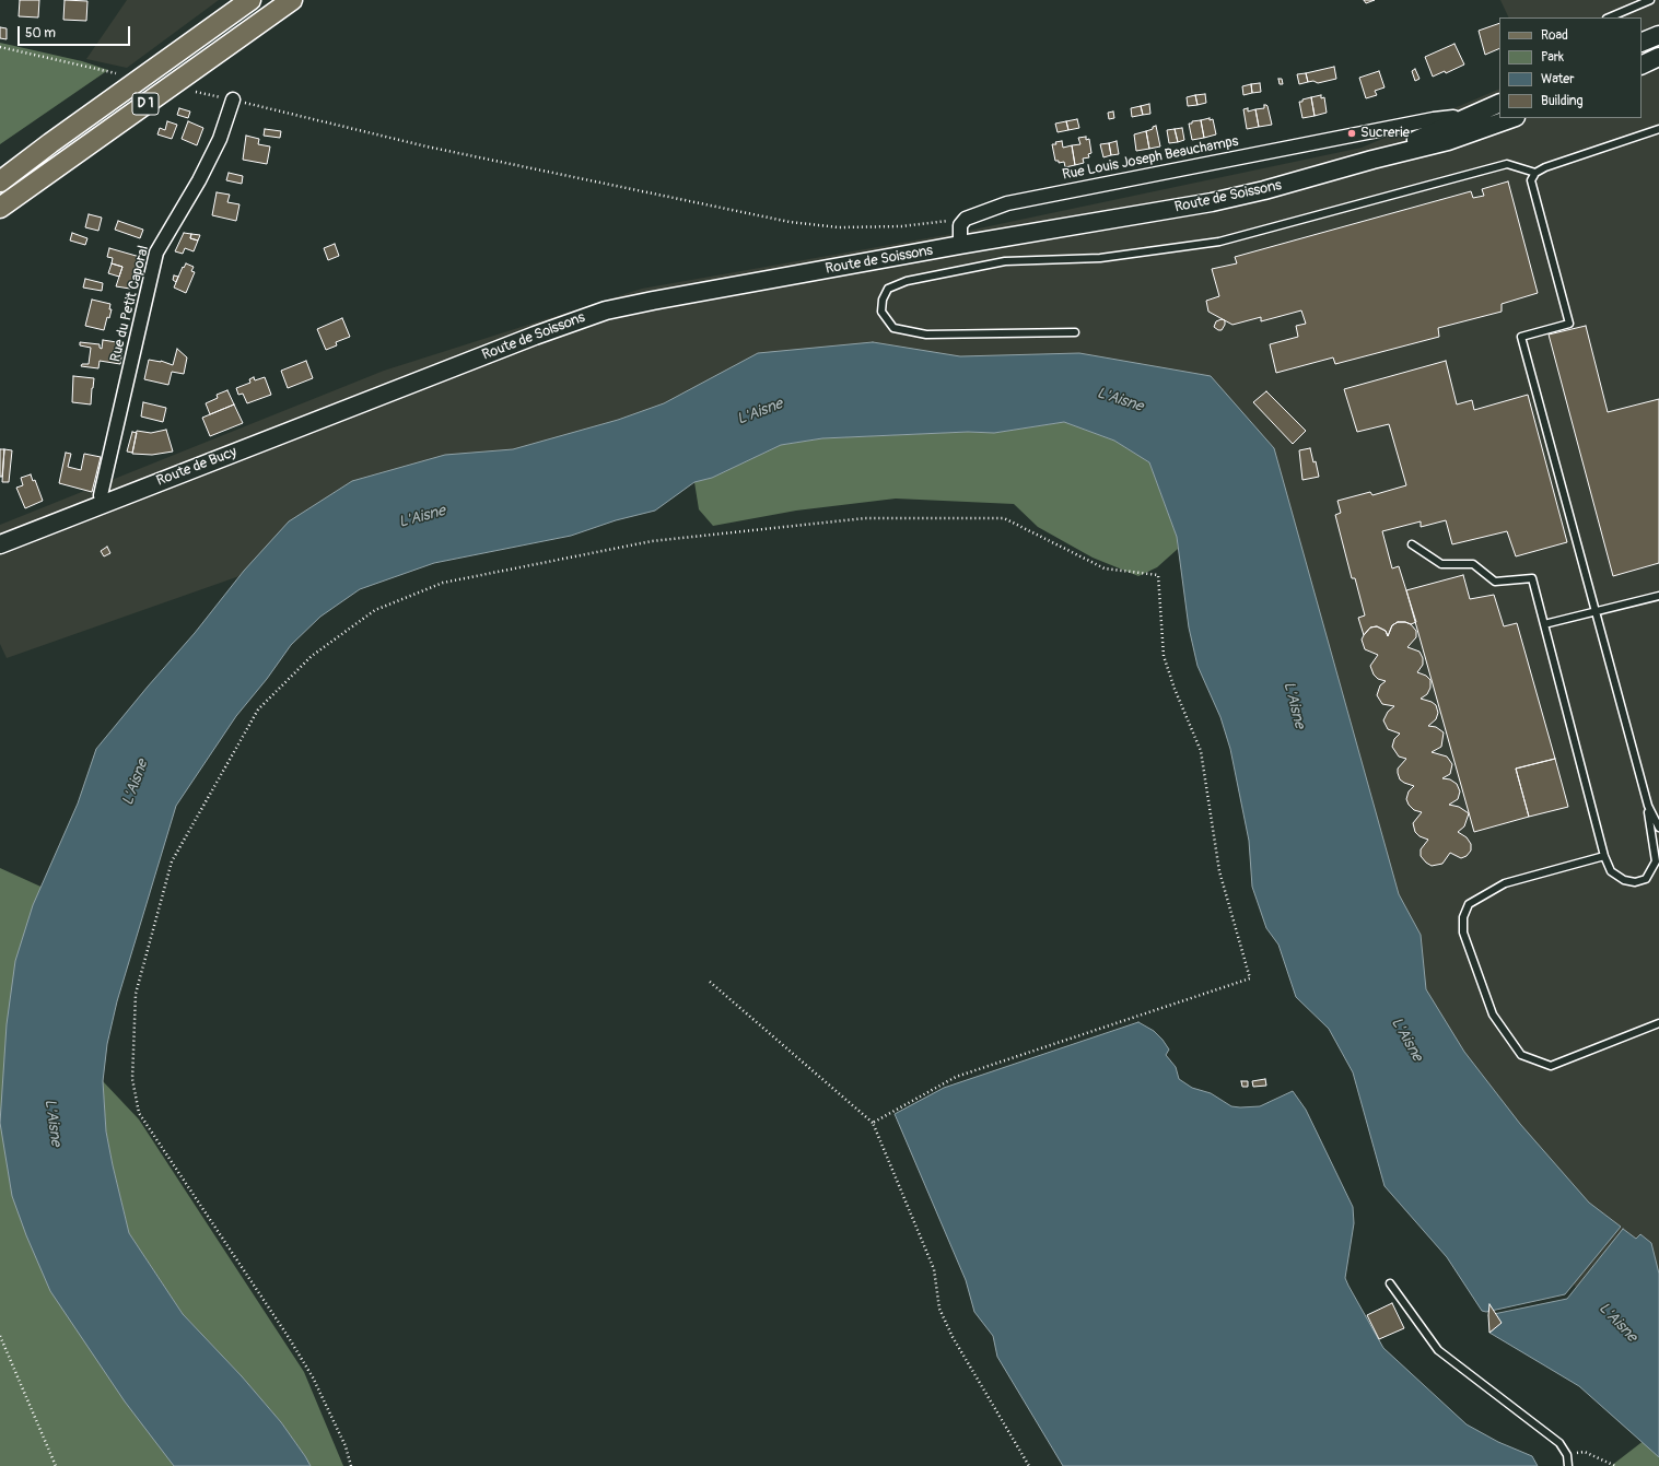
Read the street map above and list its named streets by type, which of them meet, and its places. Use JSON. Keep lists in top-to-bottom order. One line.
{"streets":{"main road":["D 1","Route de Soissons","Route de Bucy"],"street":["Rue Louis Joseph Beauchamps","Rue du Petit Caporal"]},"crossings":[["Rue Louis Joseph Beauchamps","Route de Soissons"],["Route de Soissons","Route de Bucy"],["Rue du Petit Caporal","Route de Bucy"]],"water":["L'Aisne"],"places":["Sucrerie"],"legend":["Road","Park","Water","Building"],"scale_bar":"50 m"}
